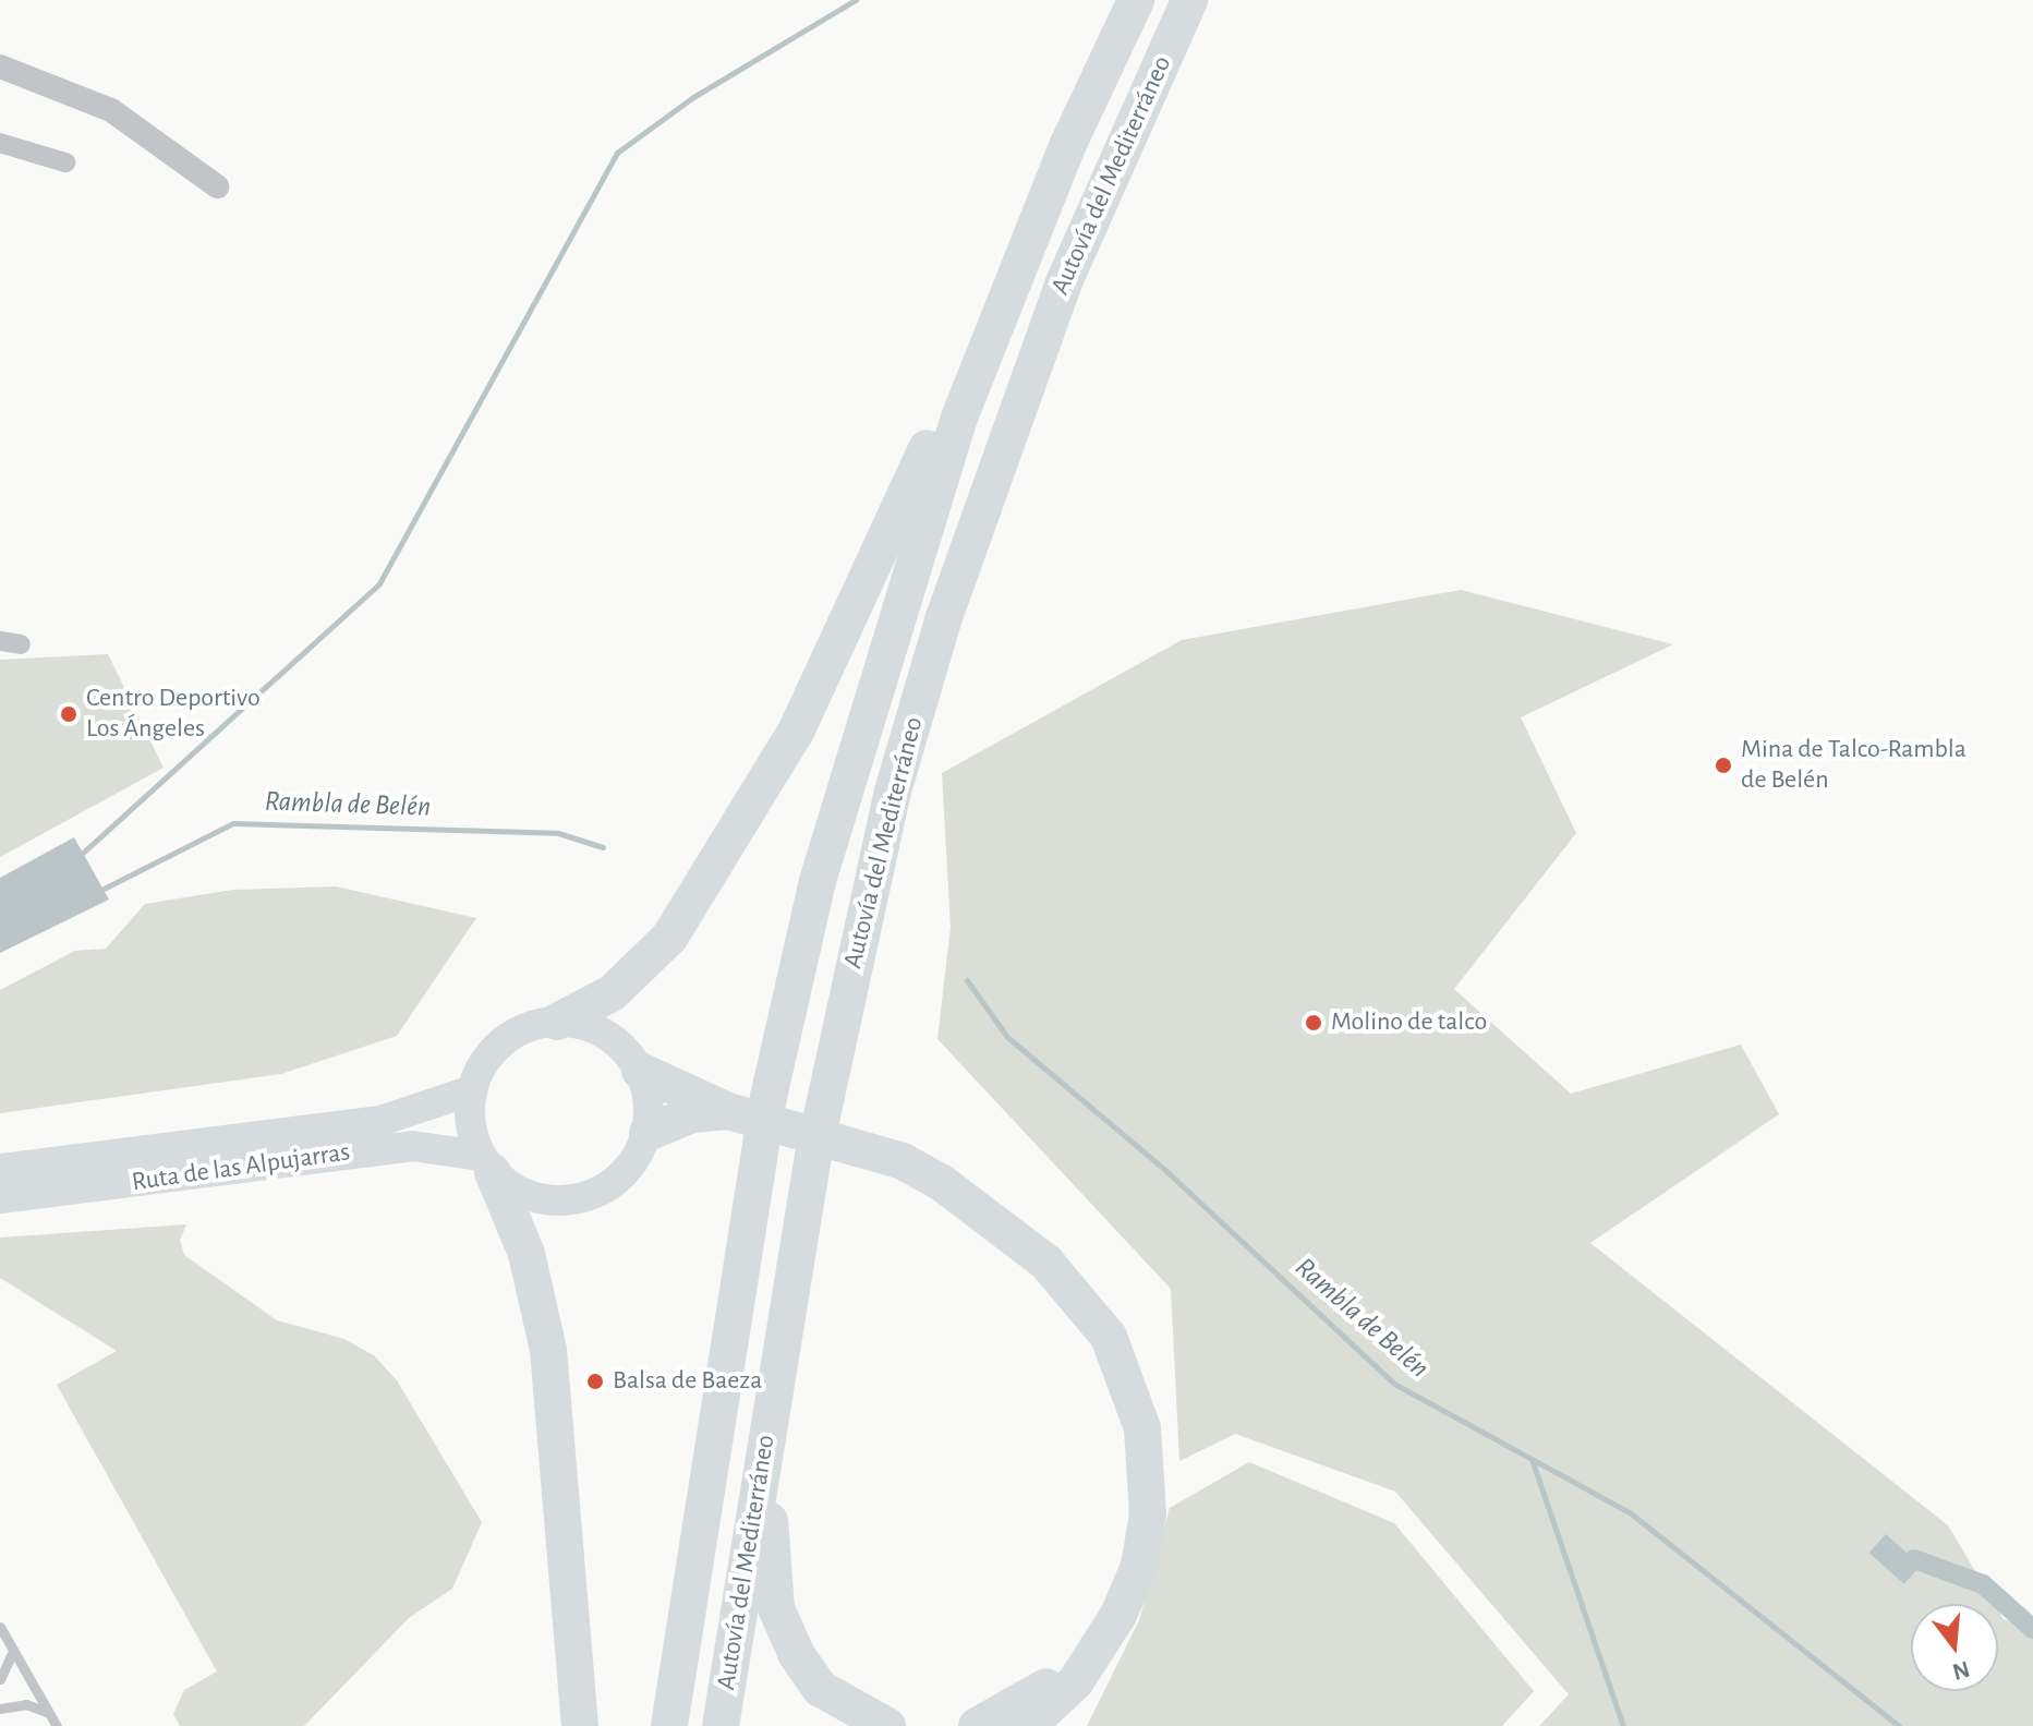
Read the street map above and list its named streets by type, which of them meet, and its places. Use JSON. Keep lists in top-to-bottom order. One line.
{"streets":{"highway":["Autovía del Mediterráneo"],"main road":["Ruta de las Alpujarras"]},"water":["Rambla de Belén"],"places":["Centro Deportivo Los Ángeles","Mina de Talco-Rambla de Belén","Molino de talco","Balsa de Baeza"],"north":"bottom"}
